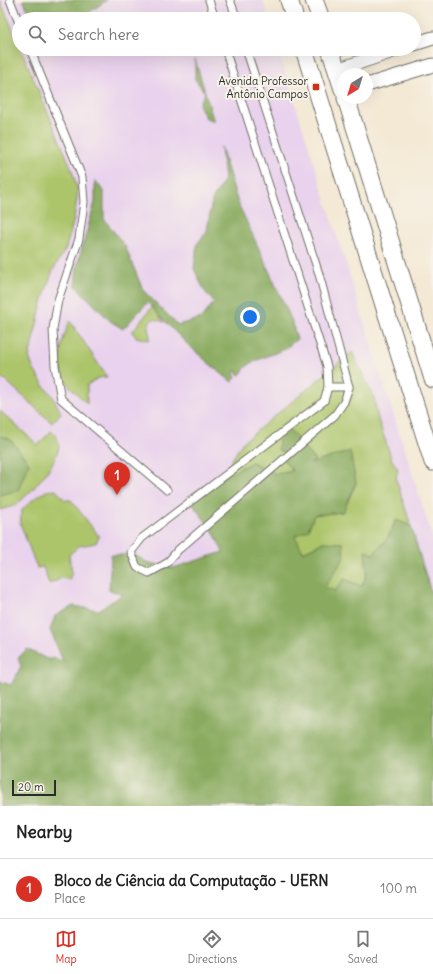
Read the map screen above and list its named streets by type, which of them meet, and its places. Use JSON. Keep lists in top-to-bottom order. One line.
{"places":{"transit":["Avenida Professor Antônio Campos"]},"scale_bar":"20 m","north":"bottom left","page":{"search":"Search here","pins":"1","scale":"20 m","heading":"Nearby","list":[{"mark":"1","name":"Bloco de Ciência da Computação - UERN","note":"Place","value":"100 m"}],"nav":["Map","Directions","Saved"]}}
